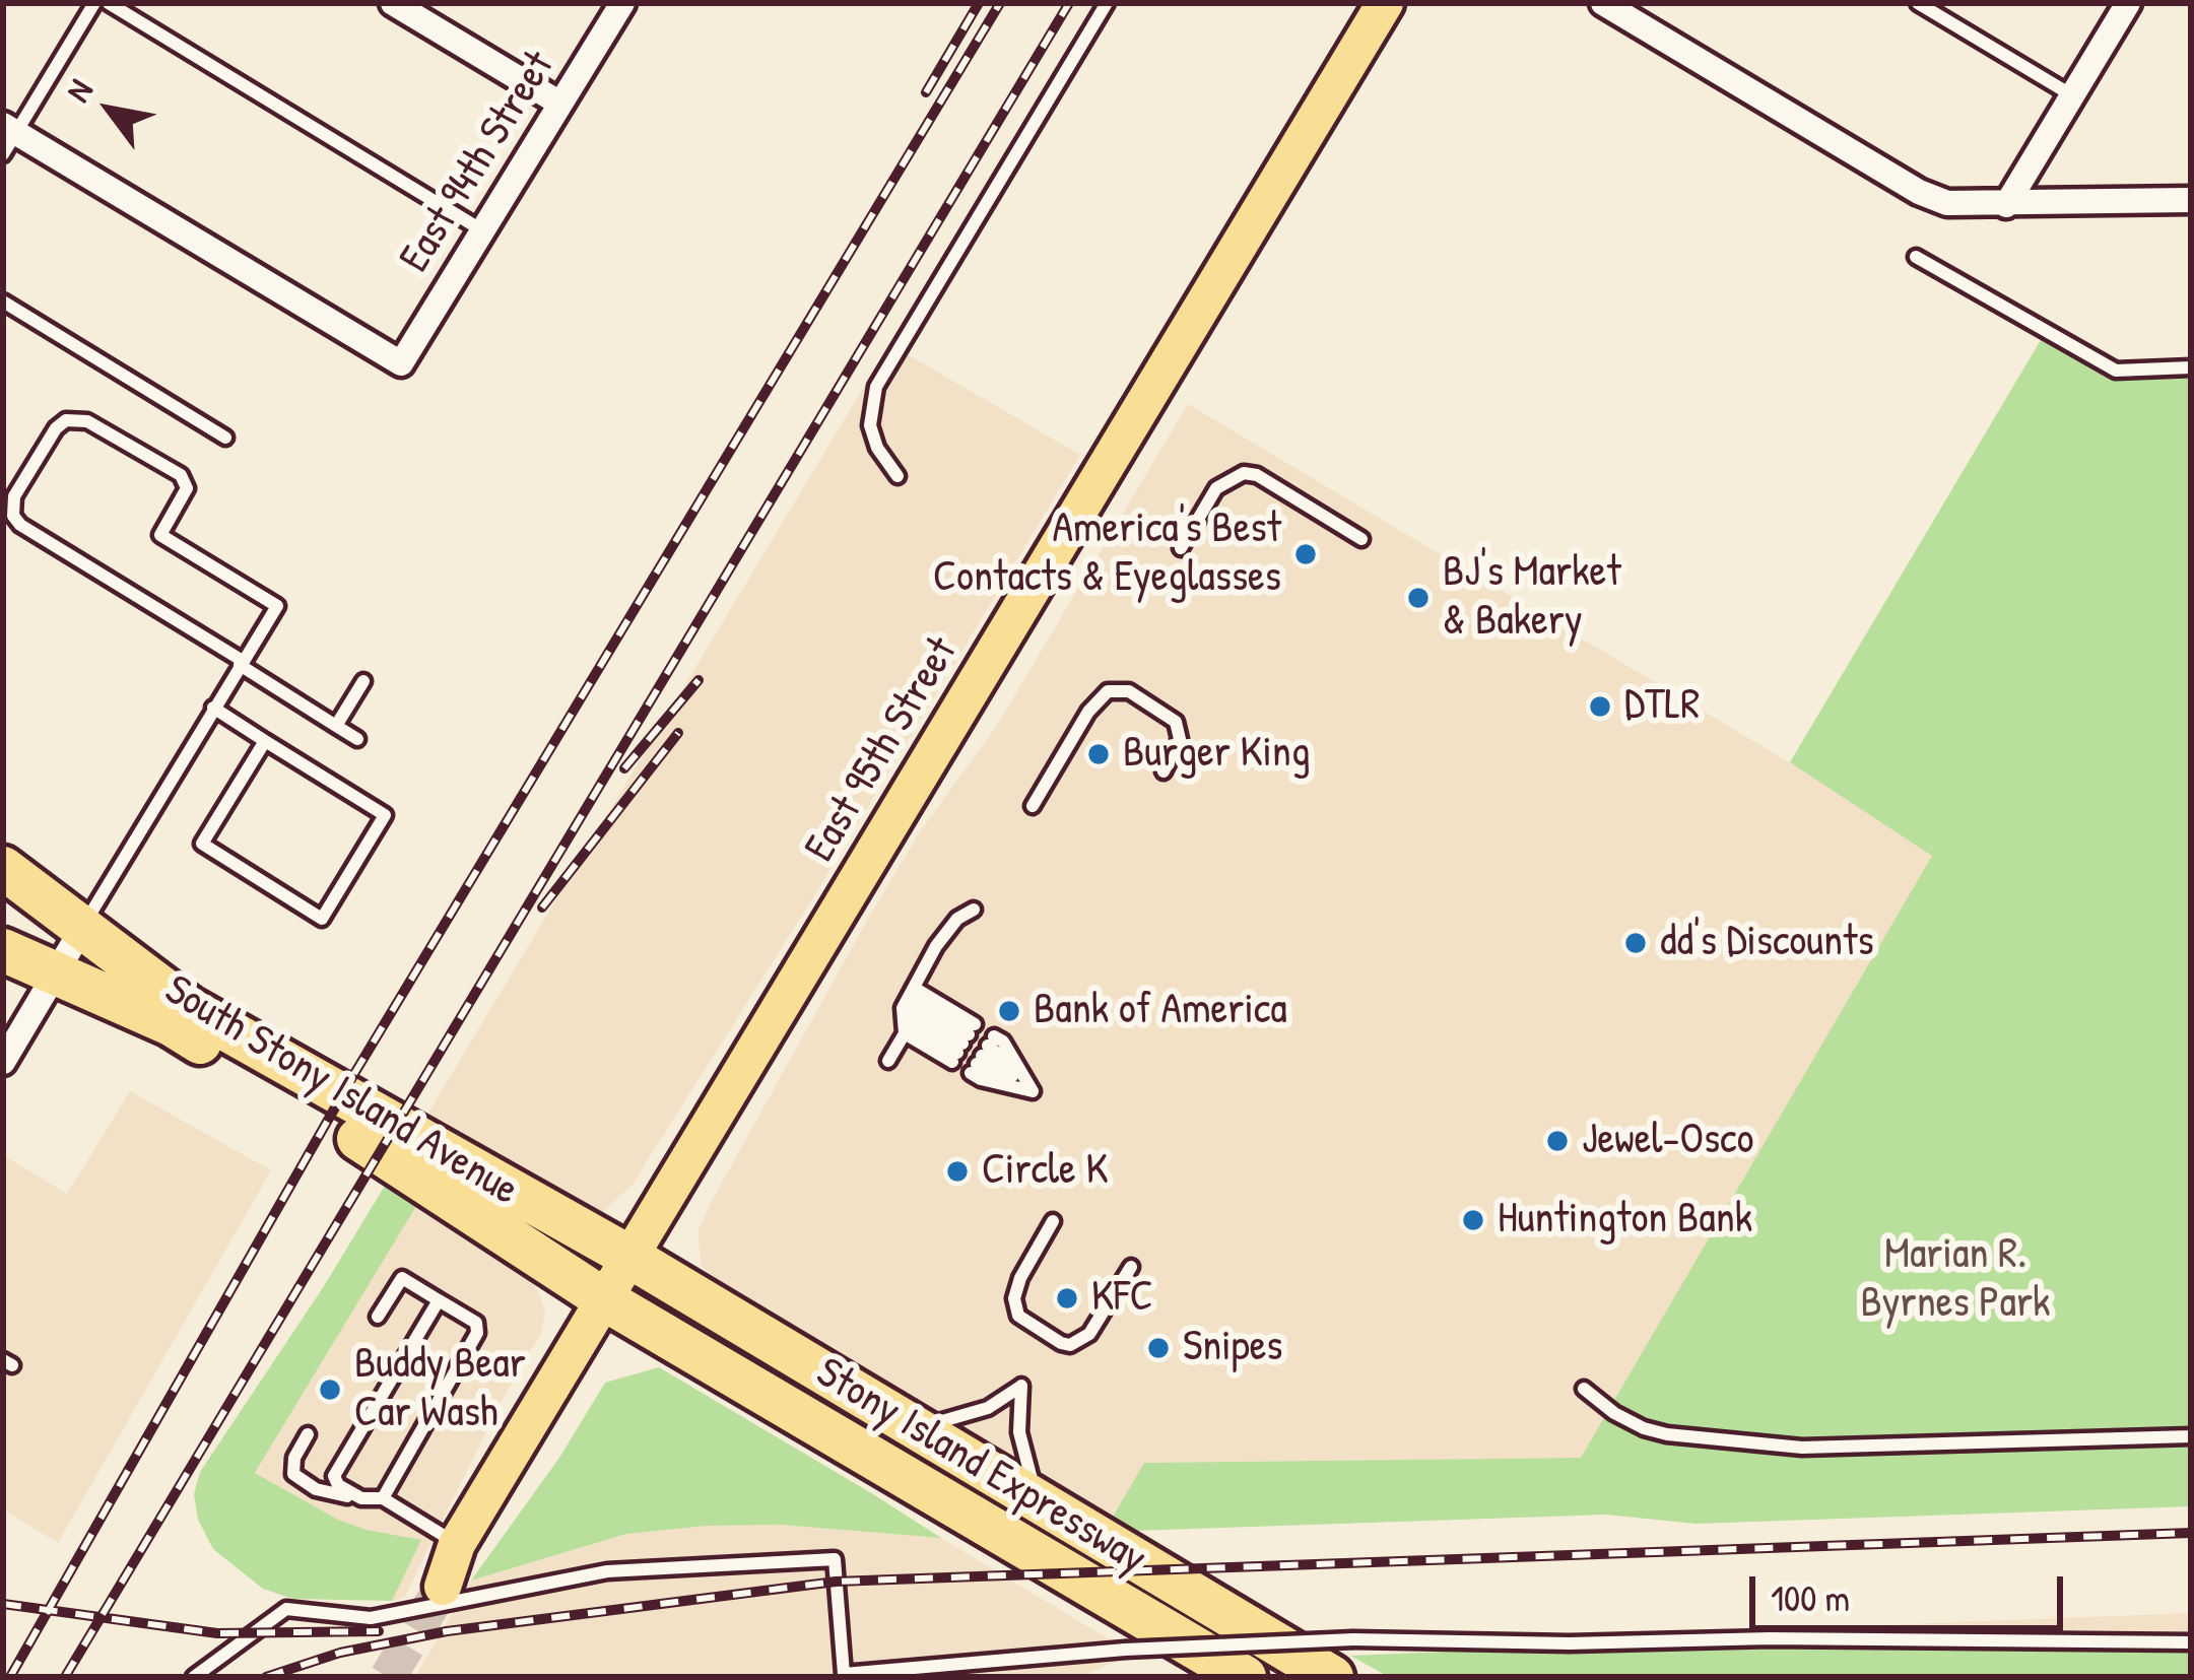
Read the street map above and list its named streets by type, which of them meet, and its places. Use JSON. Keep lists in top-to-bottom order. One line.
{"streets":{"highway":["South Stony Island Avenue","Stony Island Expressway"],"main road":["East 95th Street"],"street":["East 94th Street"]},"crossings":[["East 95th Street","South Stony Island Avenue"],["East 95th Street","Stony Island Expressway"],["South Stony Island Avenue","Stony Island Expressway"]],"parks":["Marian R. Byrnes Park"],"places":["America's Best Contacts & Eyeglasses","BJ's Market & Bakery","DTLR","Burger King","dd's Discounts","Bank of America","Jewel-Osco","Circle K","Huntington Bank","KFC","Snipes","Buddy Bear Car Wash"],"scale_bar":"100 m","north":"top left"}
